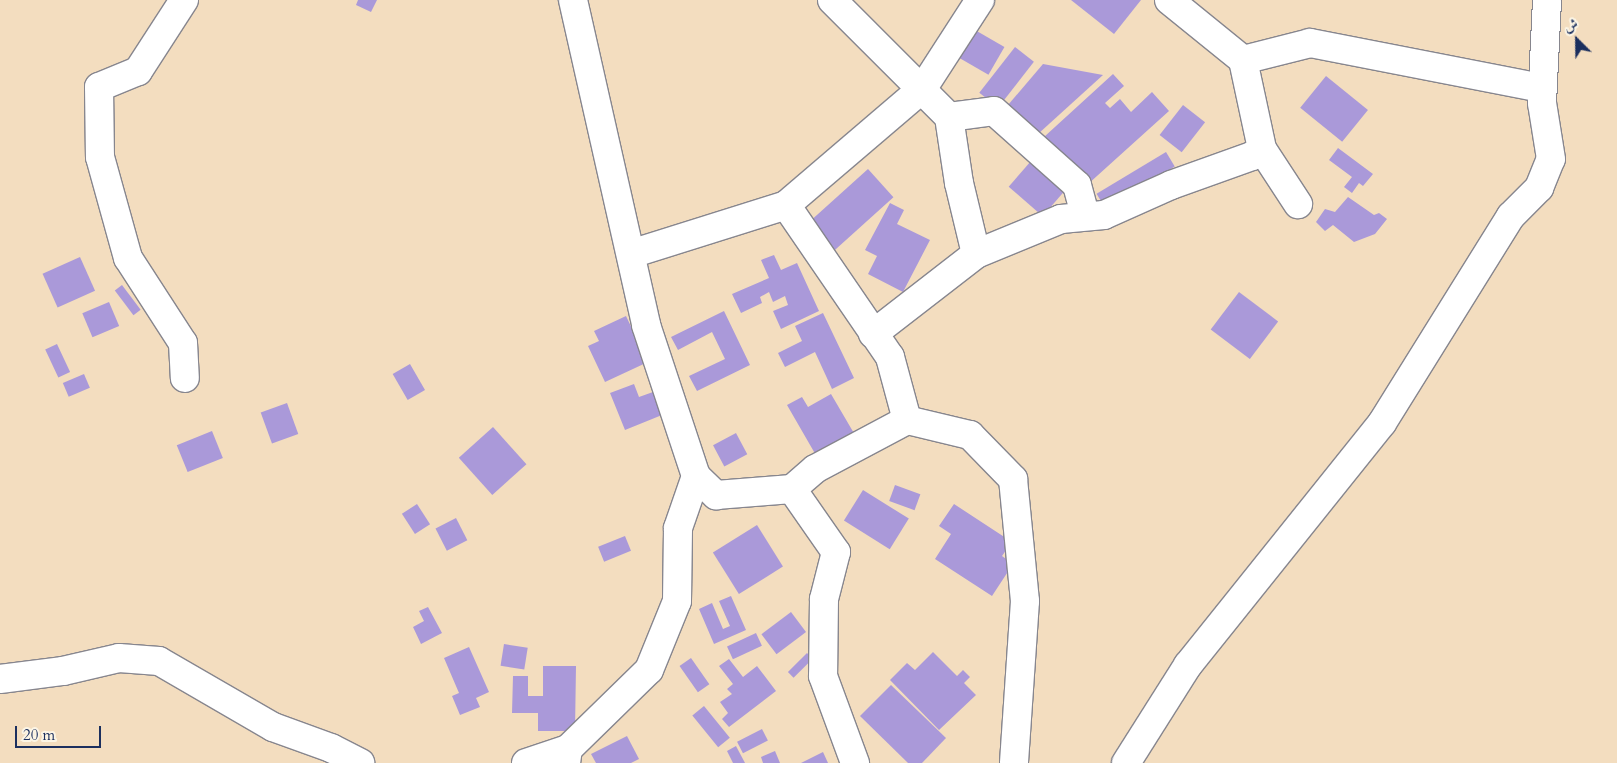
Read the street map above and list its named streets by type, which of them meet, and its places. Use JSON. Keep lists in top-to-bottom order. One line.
{"scale_bar":"20 m","north":"top left"}
